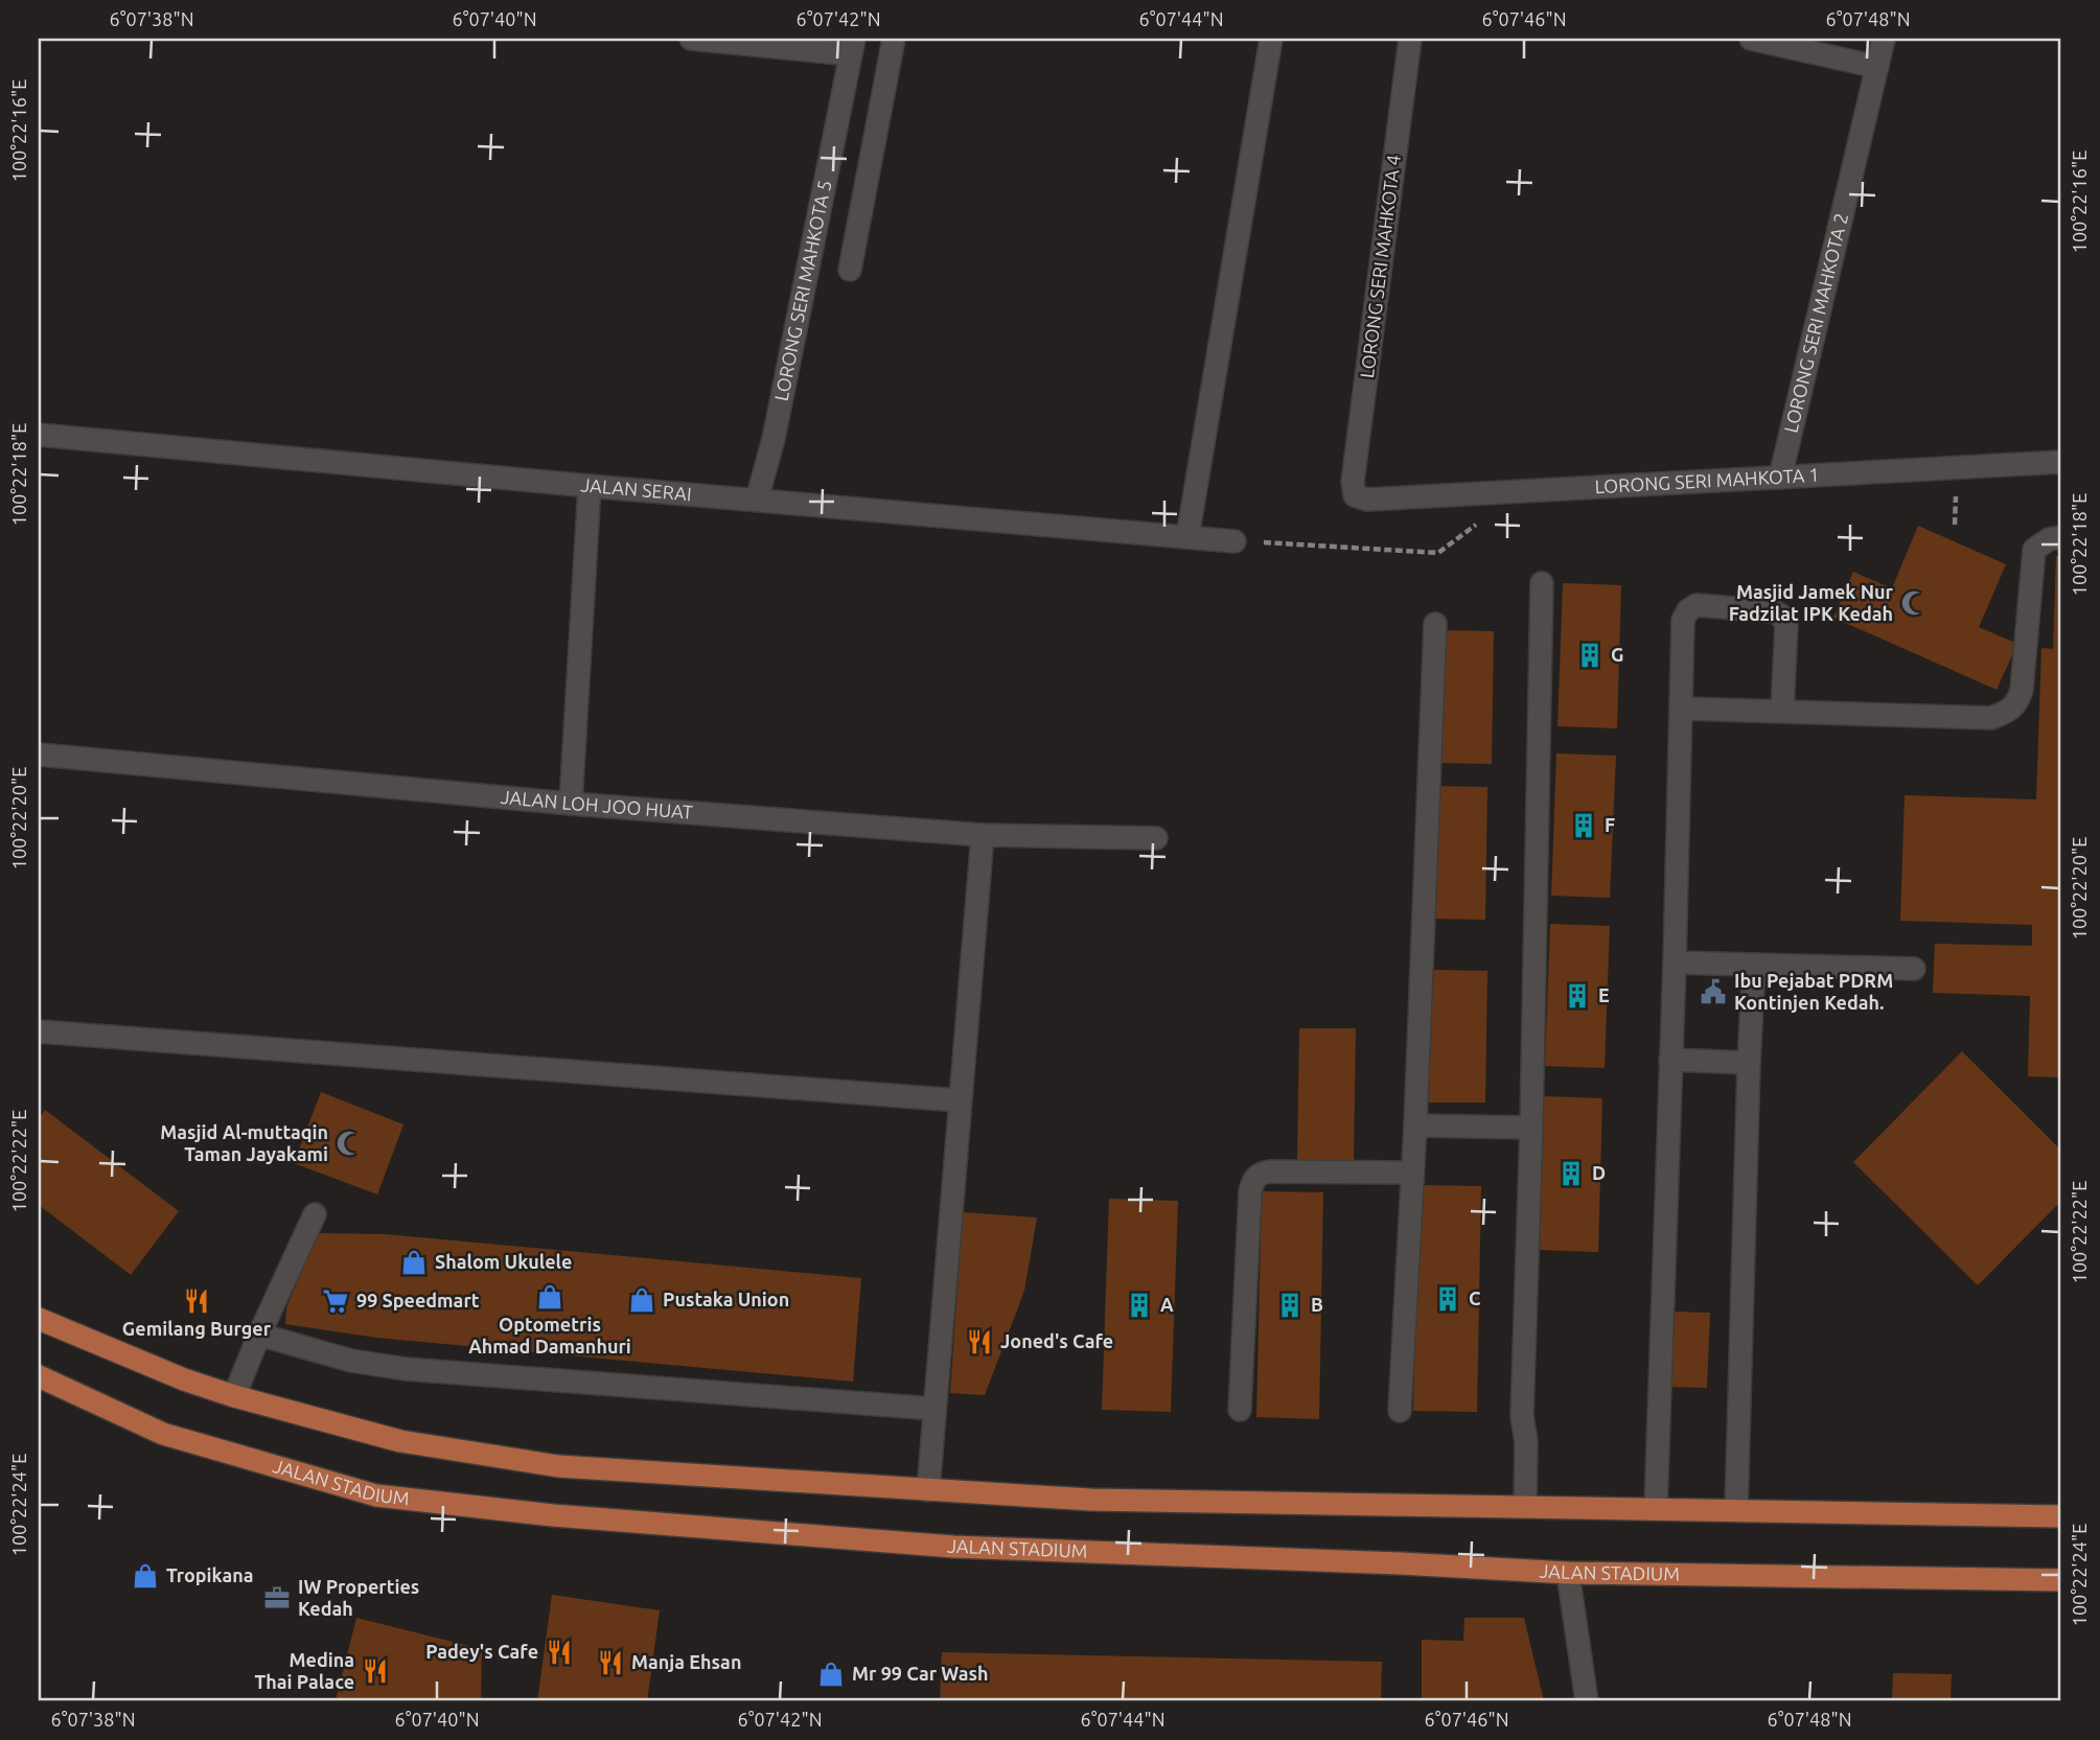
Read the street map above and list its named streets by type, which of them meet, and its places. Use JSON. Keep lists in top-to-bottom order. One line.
{"streets":{"main road":["JALAN STADIUM"],"street":["LORONG SERI MAHKOTA 4","LORONG SERI MAHKOTA 5","LORONG SERI MAHKOTA 2","LORONG SERI MAHKOTA 1","JALAN SERAI","JALAN LOH JOO HUAT"]},"crossings":[["LORONG SERI MAHKOTA 4","LORONG SERI MAHKOTA 1"],["LORONG SERI MAHKOTA 5","JALAN SERAI"],["LORONG SERI MAHKOTA 2","LORONG SERI MAHKOTA 1"]],"places":{"mosque":["Masjid Jamek Nur Fadzilat IPK Kedah","Masjid Al-muttaqin Taman Jayakami"],"building":["G","F","E","D","C","A","B"],"public building":["Ibu Pejabat PDRM Kontinjen Kedah."],"shop":["Shalom Ukulele","Optometris Ahmad Damanhuri","Pustaka Union","Tropikana","Mr 99 Car Wash"],"restaurant":["Gemilang Burger","Joned's Cafe","Padey's Cafe","Manja Ehsan","Medina Thai Palace"],"supermarket":["99 Speedmart"],"office":["IW Properties Kedah"]},"coordinates":["6°07'38\"N","6°07'40\"N","6°07'42\"N","6°07'44\"N","6°07'46\"N","6°07'48\"N","100°22'16\"E","100°22'18\"E","100°22'20\"E","100°22'22\"E","100°22'24\"E"]}
